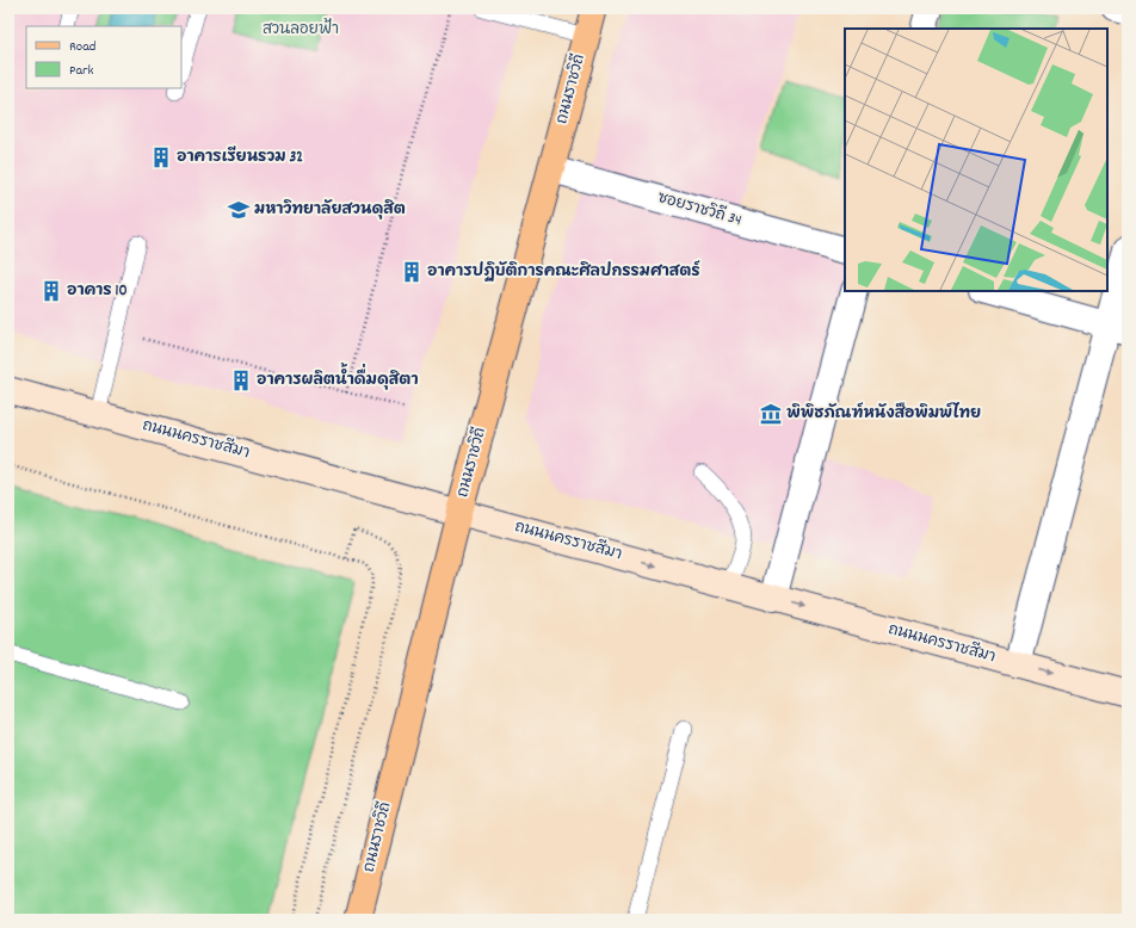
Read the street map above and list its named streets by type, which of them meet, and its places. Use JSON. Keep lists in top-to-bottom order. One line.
{"streets":{"main road":["ถนนราชวิถี","ถนนนครราชสีมา"],"street":["ซอยราชวิถี 34"]},"crossings":[["ถนนราชวิถี","ซอยราชวิถี 34"],["ถนนราชวิถี","ถนนนครราชสีมา"]],"one_way":["ถนนนครราชสีมา"],"parks":["สวนลอยฟ้า"],"places":{"building":["อาคารเรียนรวม 32","อาคารปฏิบัติการคณะศิลปกรรมศาสตร์","อาคาร 10","อาคารผลิตน้ำดื่มดุสิตา"],"school or university":["มหาวิทยาลัยสวนดุสิต"],"museum":["พิพิธภัณฑ์หนังสือพิมพ์ไทย"]},"legend":["Road","Park"]}
